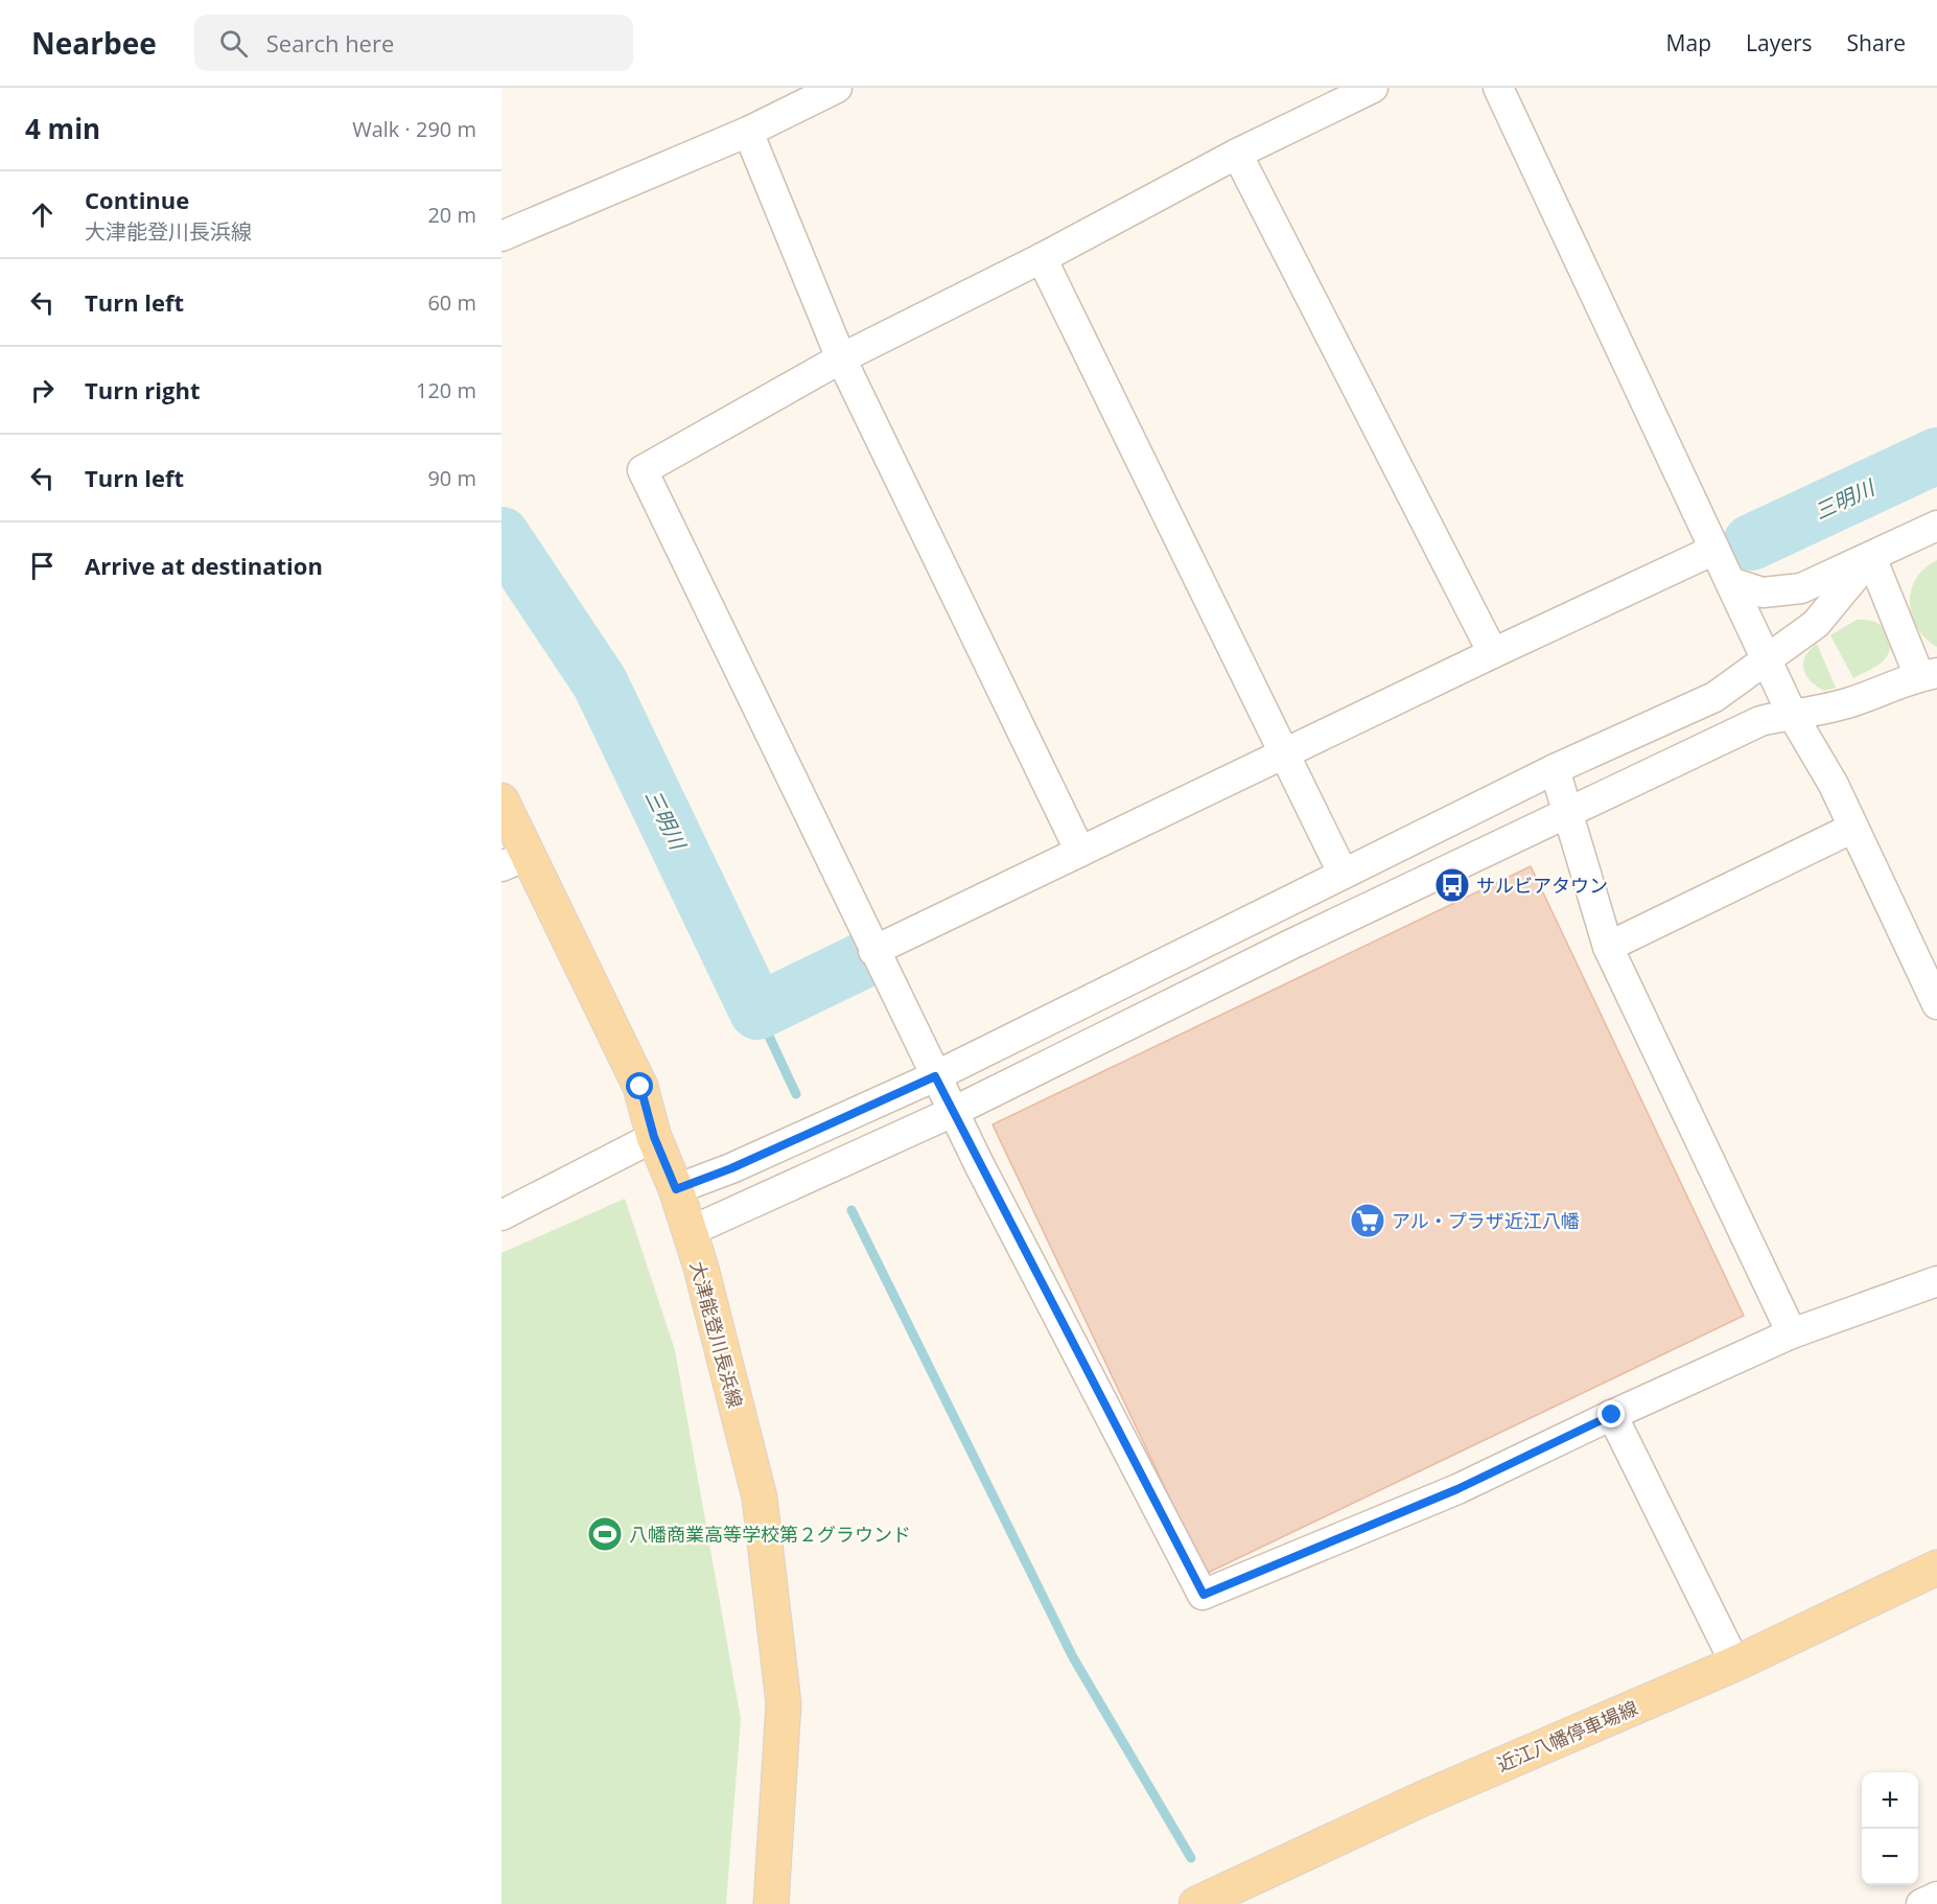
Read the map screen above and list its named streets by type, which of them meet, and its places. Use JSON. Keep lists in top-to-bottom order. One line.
{"streets":{"main road":["大津能登川長浜線","近江八幡停車場線"]},"water":["三明川"],"places":{"bus stop":["サルビアタウン"],"supermarket":["アル・プラザ近江八幡"],"sports":["八幡商業高等学校第２グラウンド"]},"page":{"header":"Nearbee","search":"Search here","nav":["Map","Layers","Share"],"heading":["4 min","Walk · 290 m"],"list":[["Continue","大津能登川長浜線","20 m"],["Turn left","60 m"],["Turn right","120 m"],["Turn left","90 m"],"Arrive at destination"],"map_buttons":["+","−"]}}
